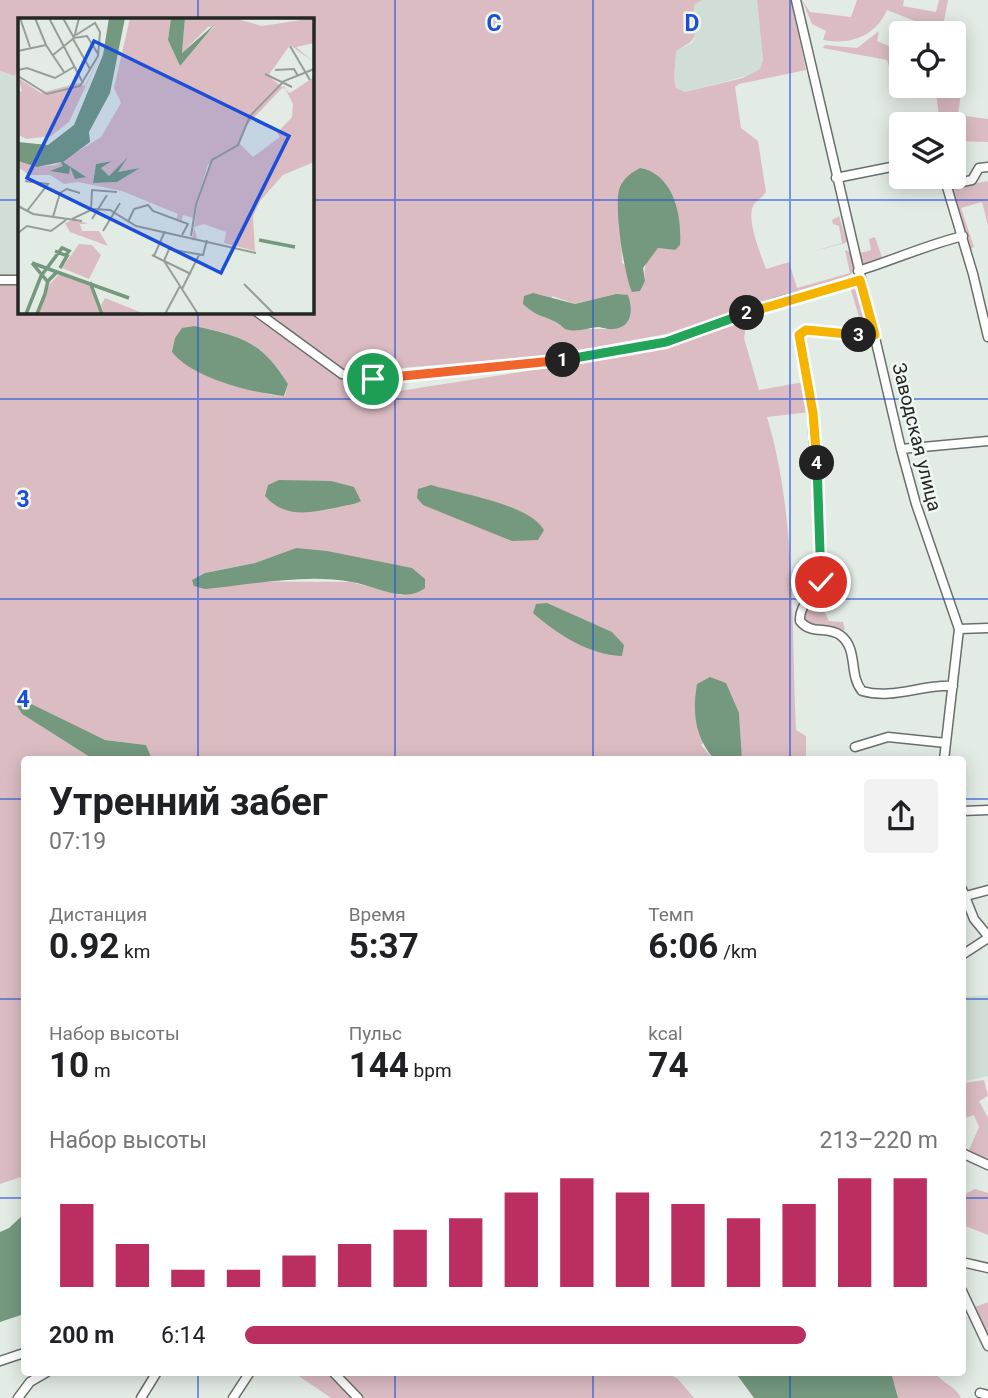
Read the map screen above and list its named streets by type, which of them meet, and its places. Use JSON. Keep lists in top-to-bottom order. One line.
{"streets":{"street":["Заводская улица"]},"page":{"pins":["2","3","1","4"],"heading":["Утренний забег","07:19"],"stats":[["Дистанция","0.92 km"],["Время","5:37"],["Темп","6:06 /km"],["Набор высоты","10 m"],["Пульс","144 bpm"],["kcal","74"]],"chart":["Набор высоты","213–220 m"],"list":[{"name":"200 m","note":"6:14"}]},"grid":{"columns":["C","D"],"rows":["3","4"]}}
